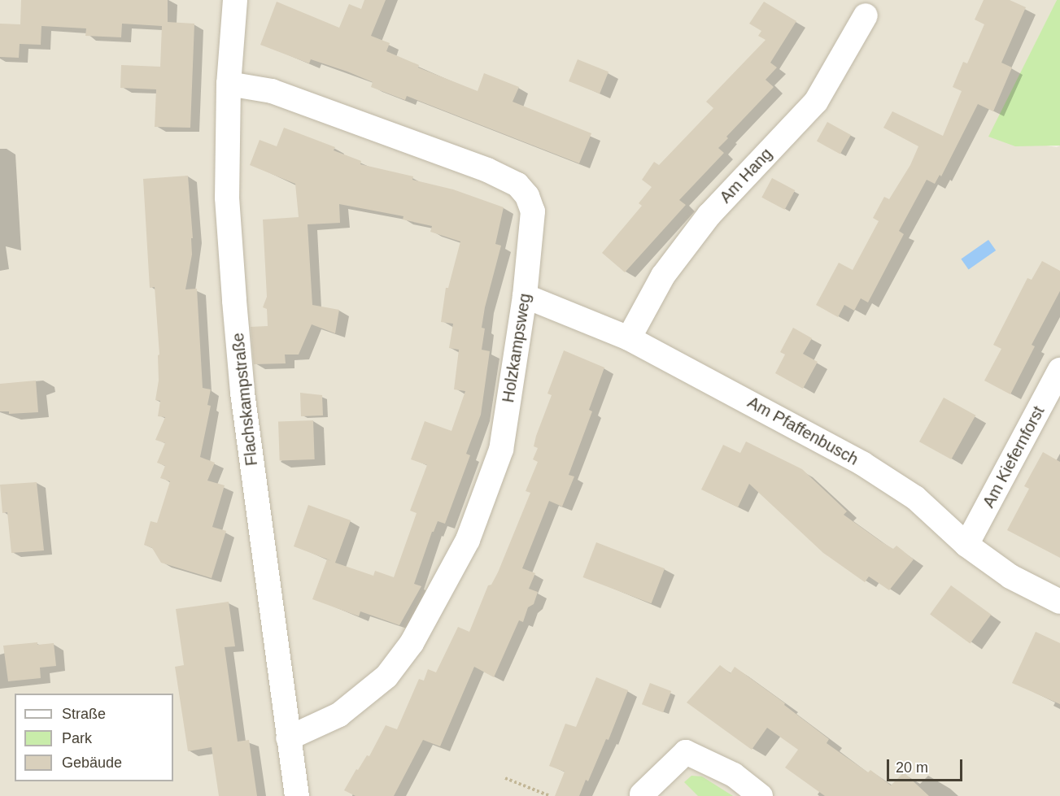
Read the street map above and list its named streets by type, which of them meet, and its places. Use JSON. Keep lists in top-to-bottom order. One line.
{"streets":{"street":["Am Hang","Holzkampsweg","Flachskampstraße","Am Pfaffenbusch","Am Kiefernforst"]},"crossings":[["Am Hang","Am Pfaffenbusch"],["Holzkampsweg","Flachskampstraße"],["Holzkampsweg","Am Pfaffenbusch"],["Am Pfaffenbusch","Am Kiefernforst"]],"legend":["Straße","Park","Gebäude"],"scale_bar":"20 m"}
